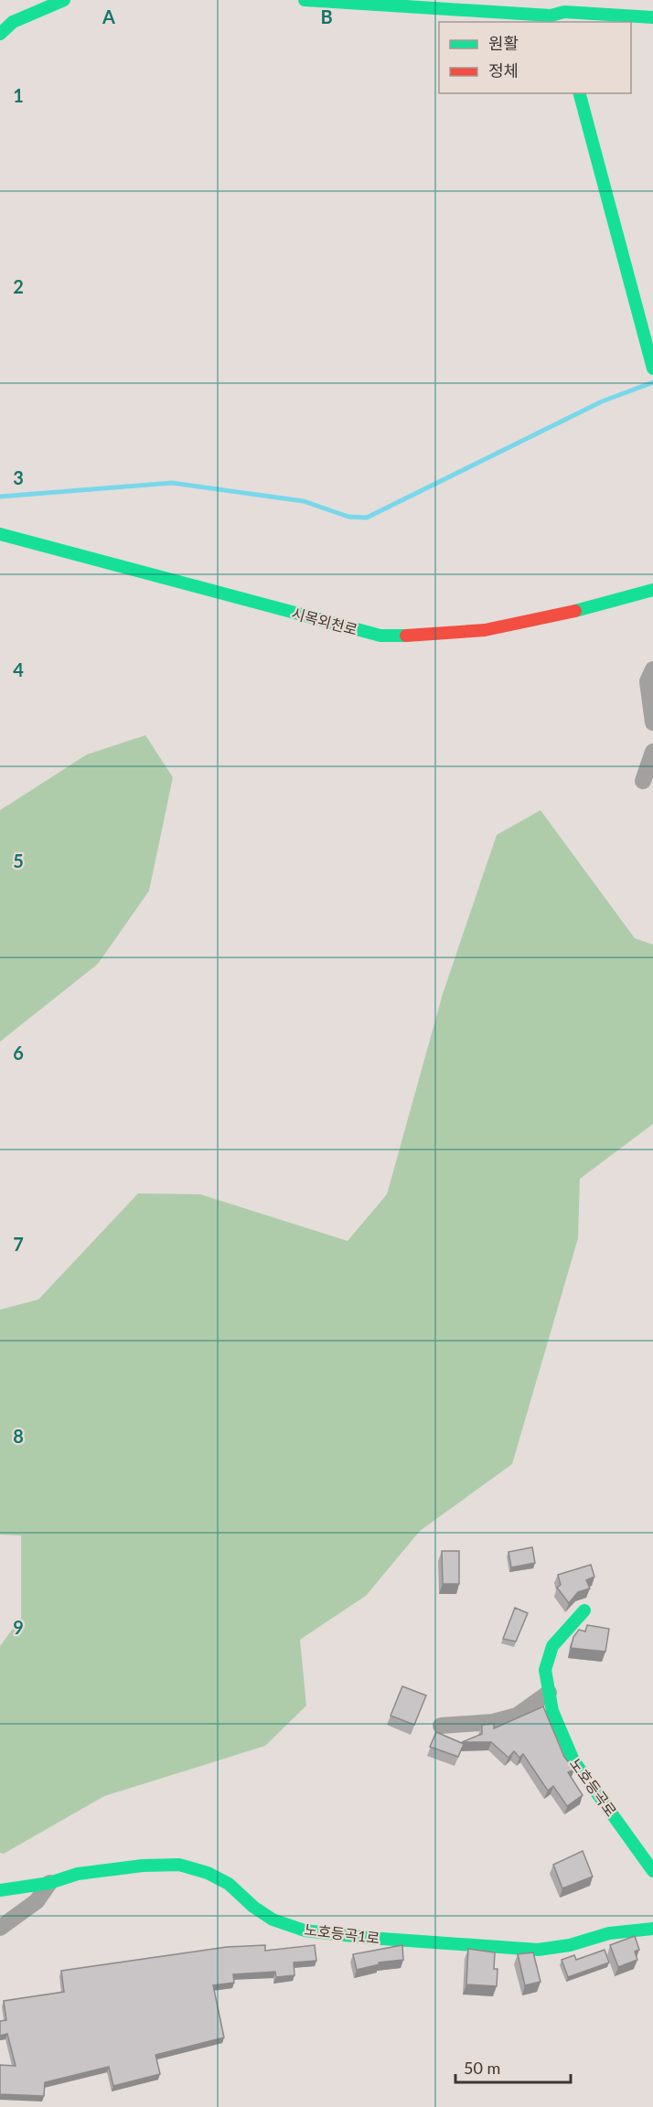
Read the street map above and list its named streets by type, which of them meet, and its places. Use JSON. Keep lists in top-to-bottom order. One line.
{"streets":{"street":["시목외천로","노호등곡로","노호등곡1로"]},"legend":["원활","정체"],"scale_bar":"50 m","grid":{"columns":["A","B"],"rows":["1","2","3","4","5","6","7","8","9"]}}
